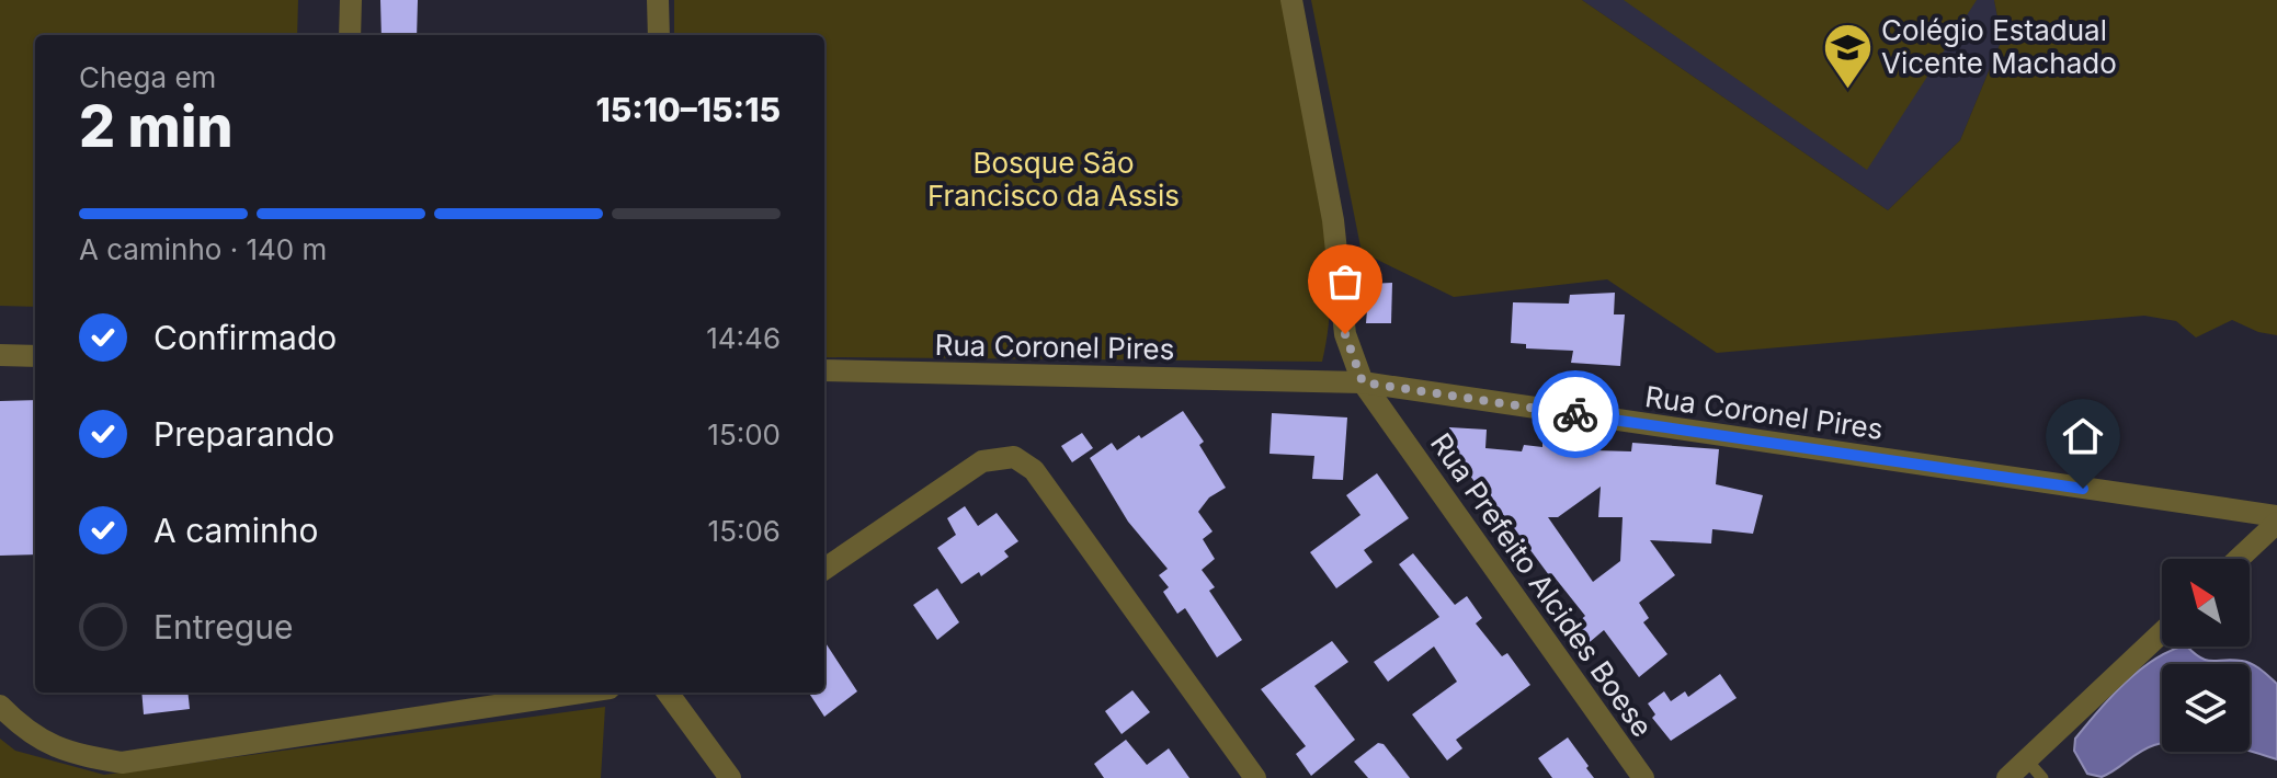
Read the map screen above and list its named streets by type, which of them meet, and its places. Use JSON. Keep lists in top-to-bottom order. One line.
{"streets":{"street":["Rua Coronel Pires","Rua Prefeito Alcides Boese"]},"crossings":[["Rua Coronel Pires","Rua Prefeito Alcides Boese"]],"parks":["Bosque São Francisco da Assis"],"places":{"school or university":["Colégio Estadual Vicente Machado"]},"north":"top left","page":{"heading":["2 min","Chega em","15:10–15:15"],"bar":"A caminho · 140 m","list":[["Confirmado","14:46"],["Preparando","15:00"],["A caminho","15:06"],"Entregue"]}}
